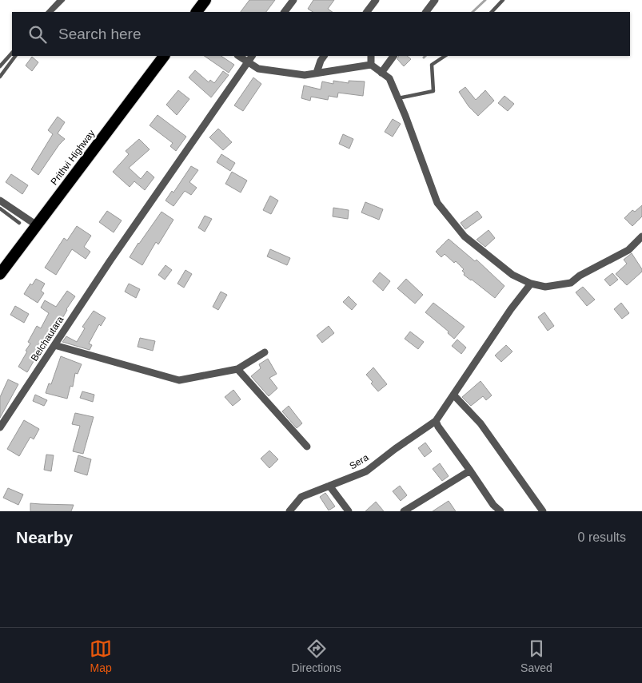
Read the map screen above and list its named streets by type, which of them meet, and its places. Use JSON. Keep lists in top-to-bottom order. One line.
{"streets":{"highway":["Prithvi Highway"],"street":["Belchautara","Sera"]},"page":{"search":"Search here","heading":["Nearby","0 results"],"nav":["Map","Directions","Saved"]}}
